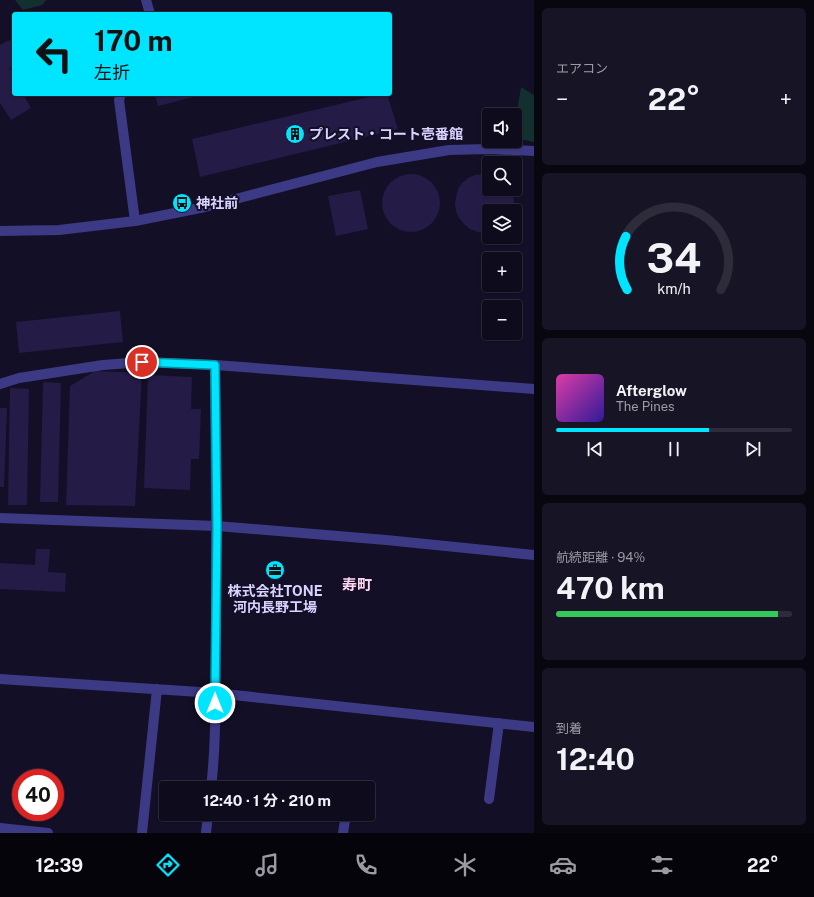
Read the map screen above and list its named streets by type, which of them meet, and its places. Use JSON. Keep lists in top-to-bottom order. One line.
{"districts":["寿町"],"places":{"building":["プレスト・コート壱番館"],"bus stop":["神社前"],"office":["株式会社TONE 河内長野工場"]},"page":{"tile":["エアコン",["航続距離 · 94%","470 km"],["到着","12:40"]],"turn":["170 m","左折"],"heat":["−","22°","+"],"map_buttons":["+","−"],"song":["Afterglow","The Pines"],"limit":"40","trip":"12:40 · 1 分 · 210 m","tabs":["12:39","22°"],"gauge":["34","km/h"]}}
